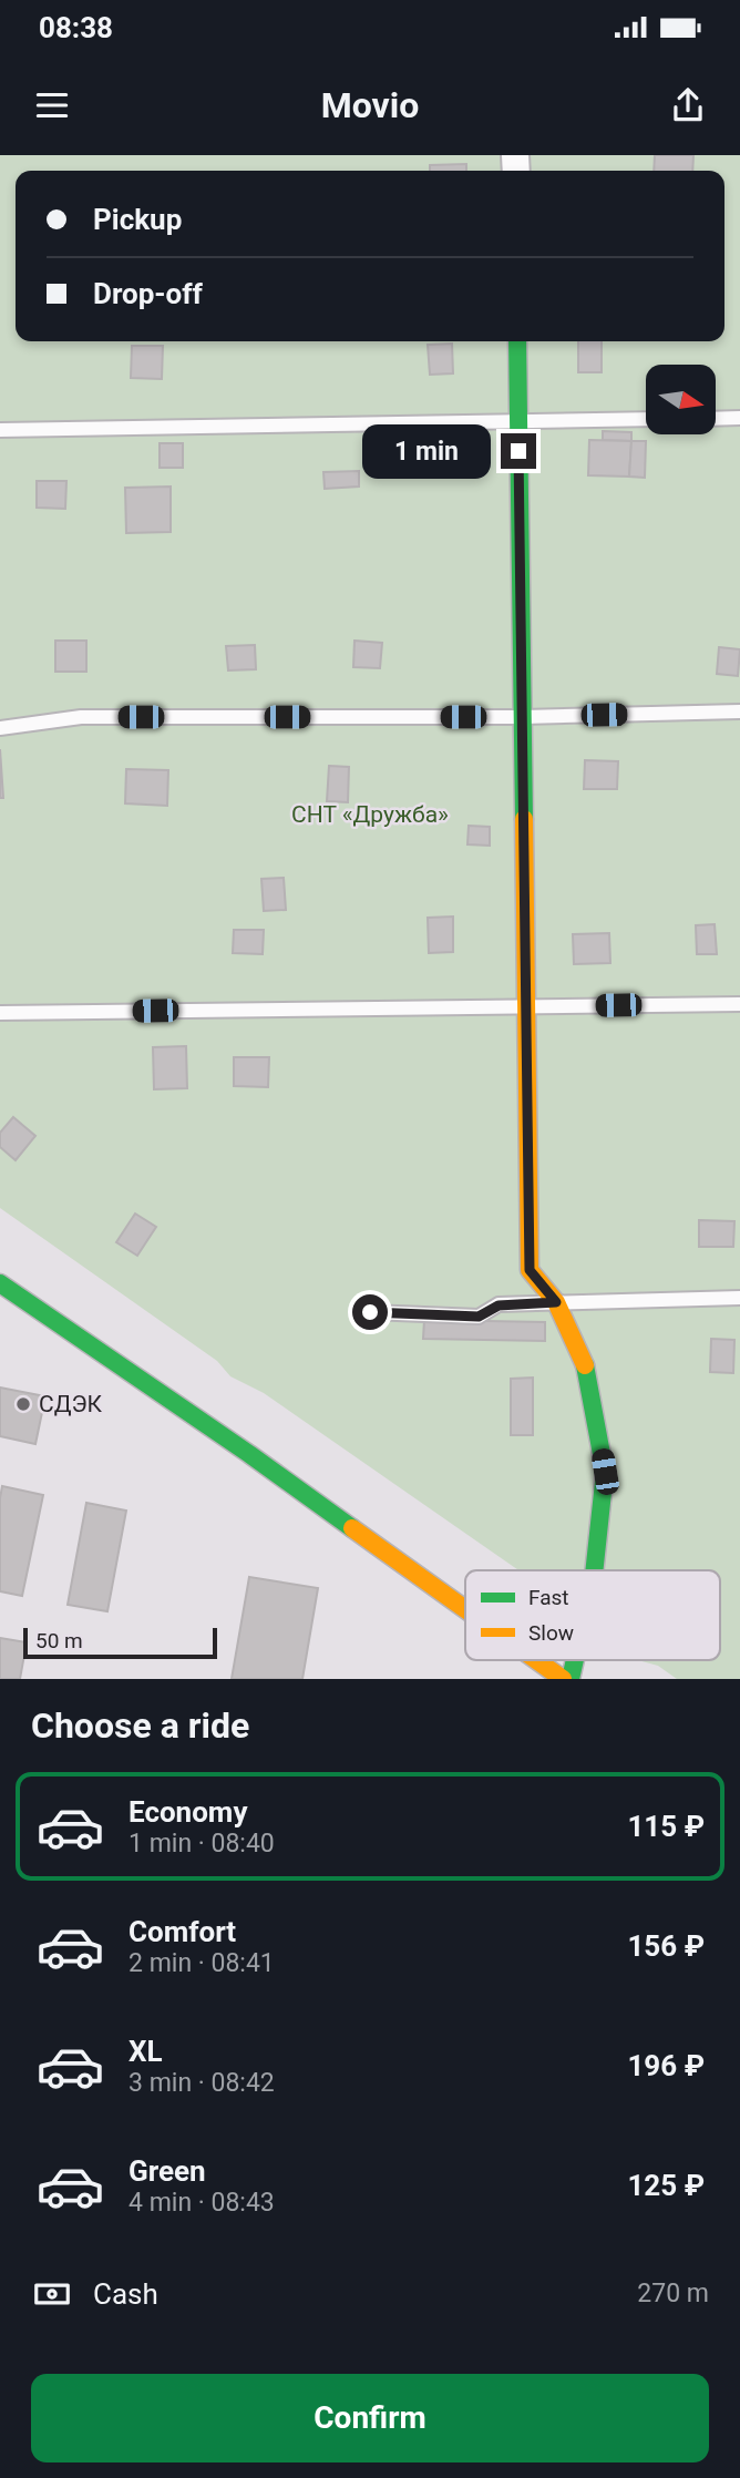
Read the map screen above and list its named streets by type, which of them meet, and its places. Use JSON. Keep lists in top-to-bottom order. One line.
{"parks":["СНТ «Дружба»"],"places":["СДЭК"],"legend":["Fast","Slow"],"scale_bar":"50 m","north":"right","page":{"status":"08:38","header":"Movio","banner":["Pickup","Drop-off"],"bubble":"1 min","scale":"50 m","heading":"Choose a ride","list":[{"name":"Economy","note":"1 min · 08:40","value":"115 ₽"},{"name":"Comfort","note":"2 min · 08:41","value":"156 ₽"},{"name":"XL","note":"3 min · 08:42","value":"196 ₽"},{"name":"Green","note":"4 min · 08:43","value":"125 ₽"}],"pay":["Cash","270 m"],"buttons":"Confirm"}}
